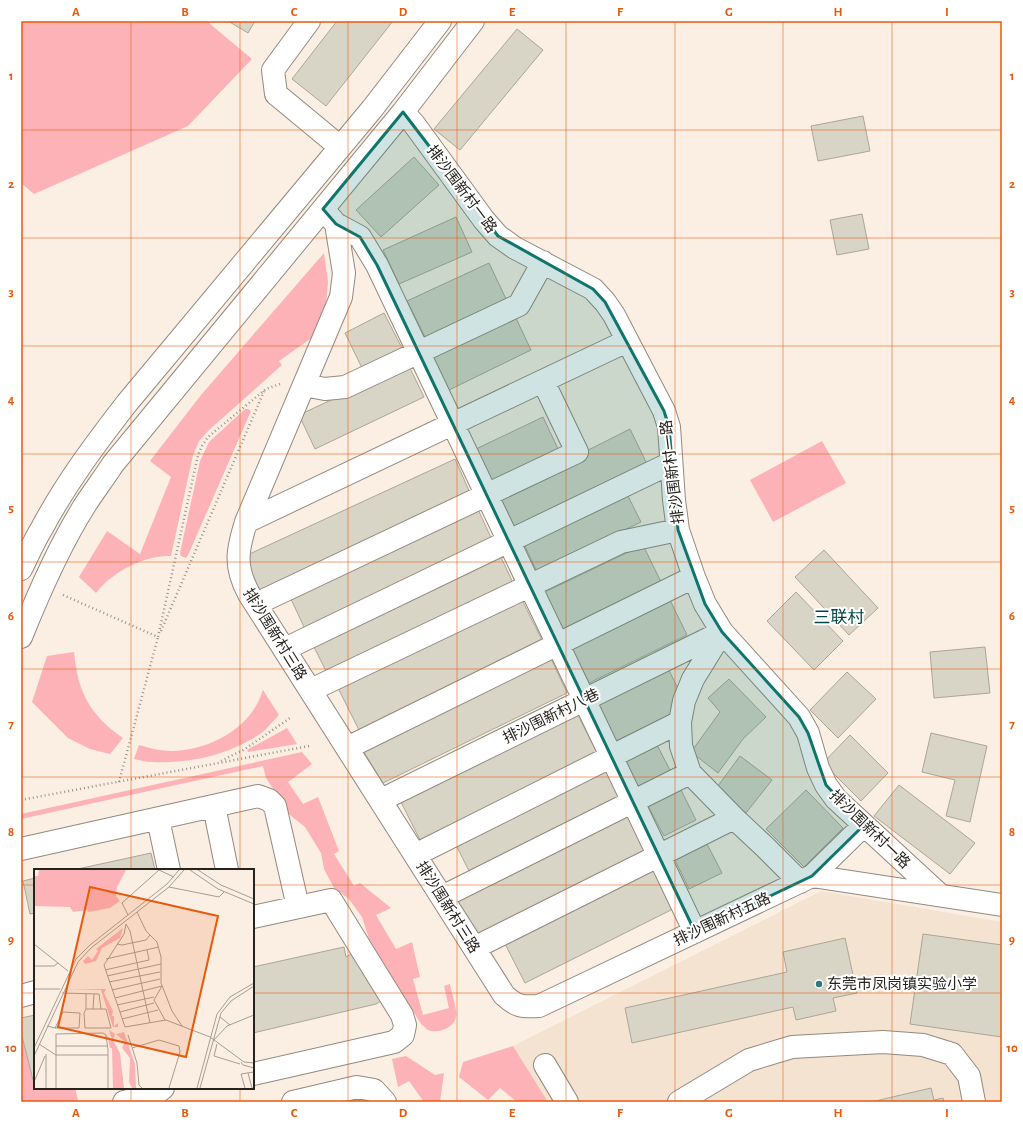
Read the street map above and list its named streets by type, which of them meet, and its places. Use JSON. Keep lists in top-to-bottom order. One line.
{"streets":{"street":["排沙围新村一路","排沙围新村三路","排沙围新村八巷","排沙围新村五路"]},"crossings":[["排沙围新村一路","排沙围新村八巷"],["排沙围新村三路","排沙围新村八巷"],["排沙围新村三路","排沙围新村五路"]],"districts":["三联村"],"places":["东莞市凤岗镇实验小学"],"grid":{"columns":["A","B","C","D","E","F","G","H","I"],"rows":["1","2","3","4","5","6","7","8","9","10"]}}
